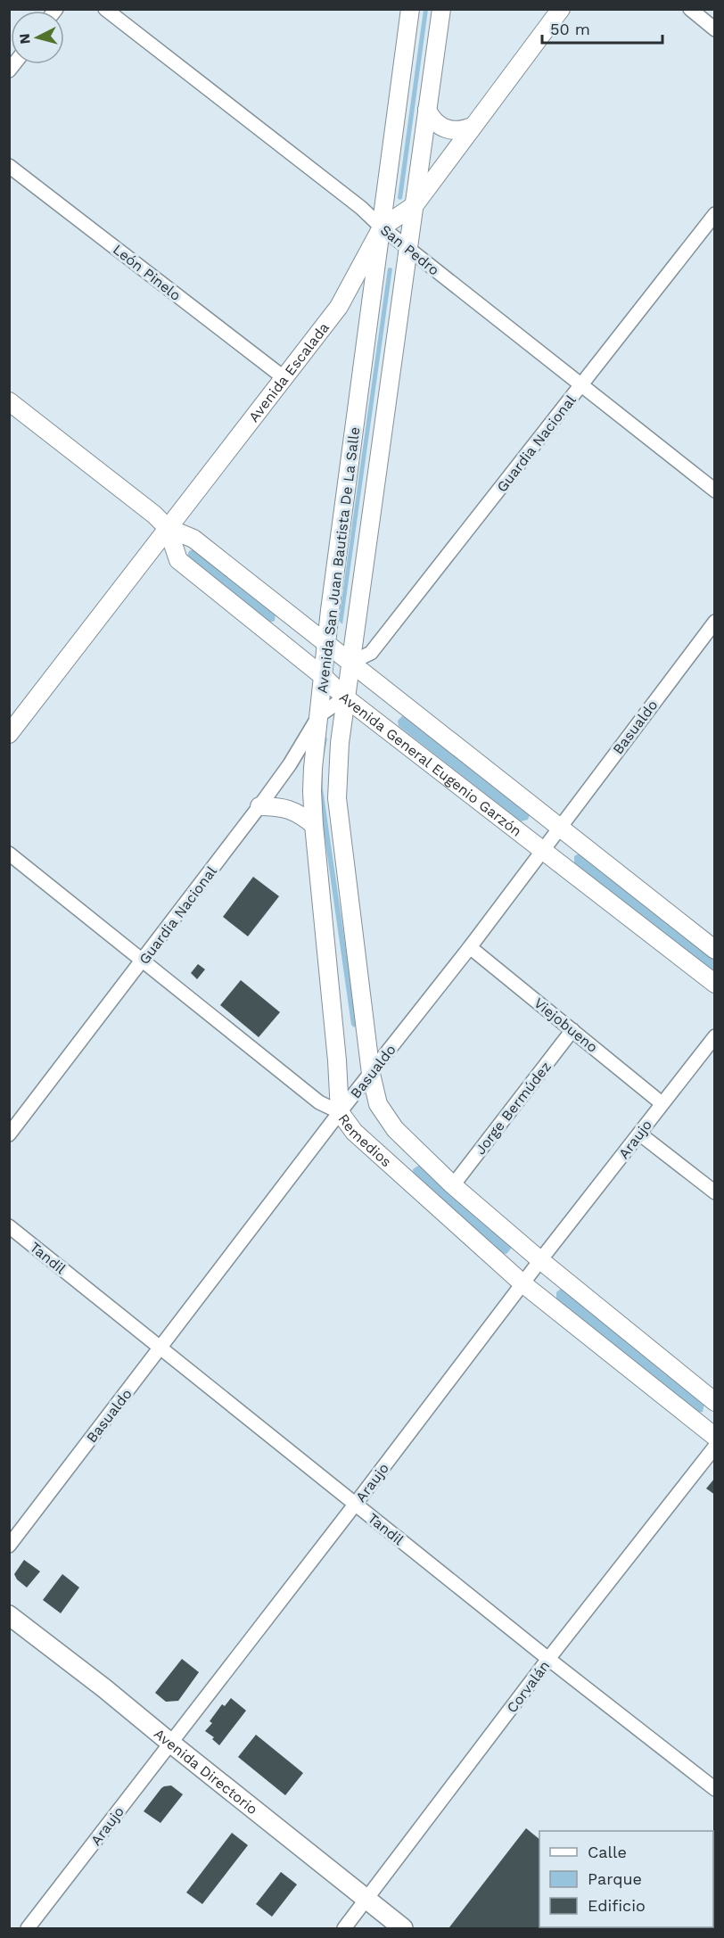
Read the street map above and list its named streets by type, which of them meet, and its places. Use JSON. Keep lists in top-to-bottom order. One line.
{"streets":{"main road":["Avenida Directorio"],"street":["San Pedro","León Pinelo","Avenida Escalada","Guardia Nacional","Avenida San Juan Bautista De La Salle","Basualdo","Avenida General Eugenio Garzón","Viejobueno","Jorge Bermúdez","Araujo","Remedios","Tandil","Corvalán"]},"crossings":[["San Pedro","Avenida Escalada"],["San Pedro","Guardia Nacional"],["San Pedro","Avenida San Juan Bautista De La Salle"],["León Pinelo","Avenida Escalada"],["Avenida Escalada","Avenida San Juan Bautista De La Salle"],["Avenida Escalada","Avenida General Eugenio Garzón"],["Guardia Nacional","Avenida San Juan Bautista De La Salle"],["Guardia Nacional","Avenida General Eugenio Garzón"],["Guardia Nacional","Remedios"],["Avenida San Juan Bautista De La Salle","Basualdo"],["Avenida San Juan Bautista De La Salle","Avenida General Eugenio Garzón"],["Avenida San Juan Bautista De La Salle","Remedios"],["Basualdo","Avenida General Eugenio Garzón"],["Basualdo","Viejobueno"],["Basualdo","Remedios"],["Basualdo","Tandil"],["Viejobueno","Jorge Bermúdez"],["Viejobueno","Araujo"],["Jorge Bermúdez","Remedios"],["Araujo","Remedios"],["Araujo","Tandil"],["Araujo","Avenida Directorio"],["Tandil","Corvalán"],["Corvalán","Avenida Directorio"]],"legend":["Calle","Parque","Edificio"],"scale_bar":"50 m","north":"left"}
